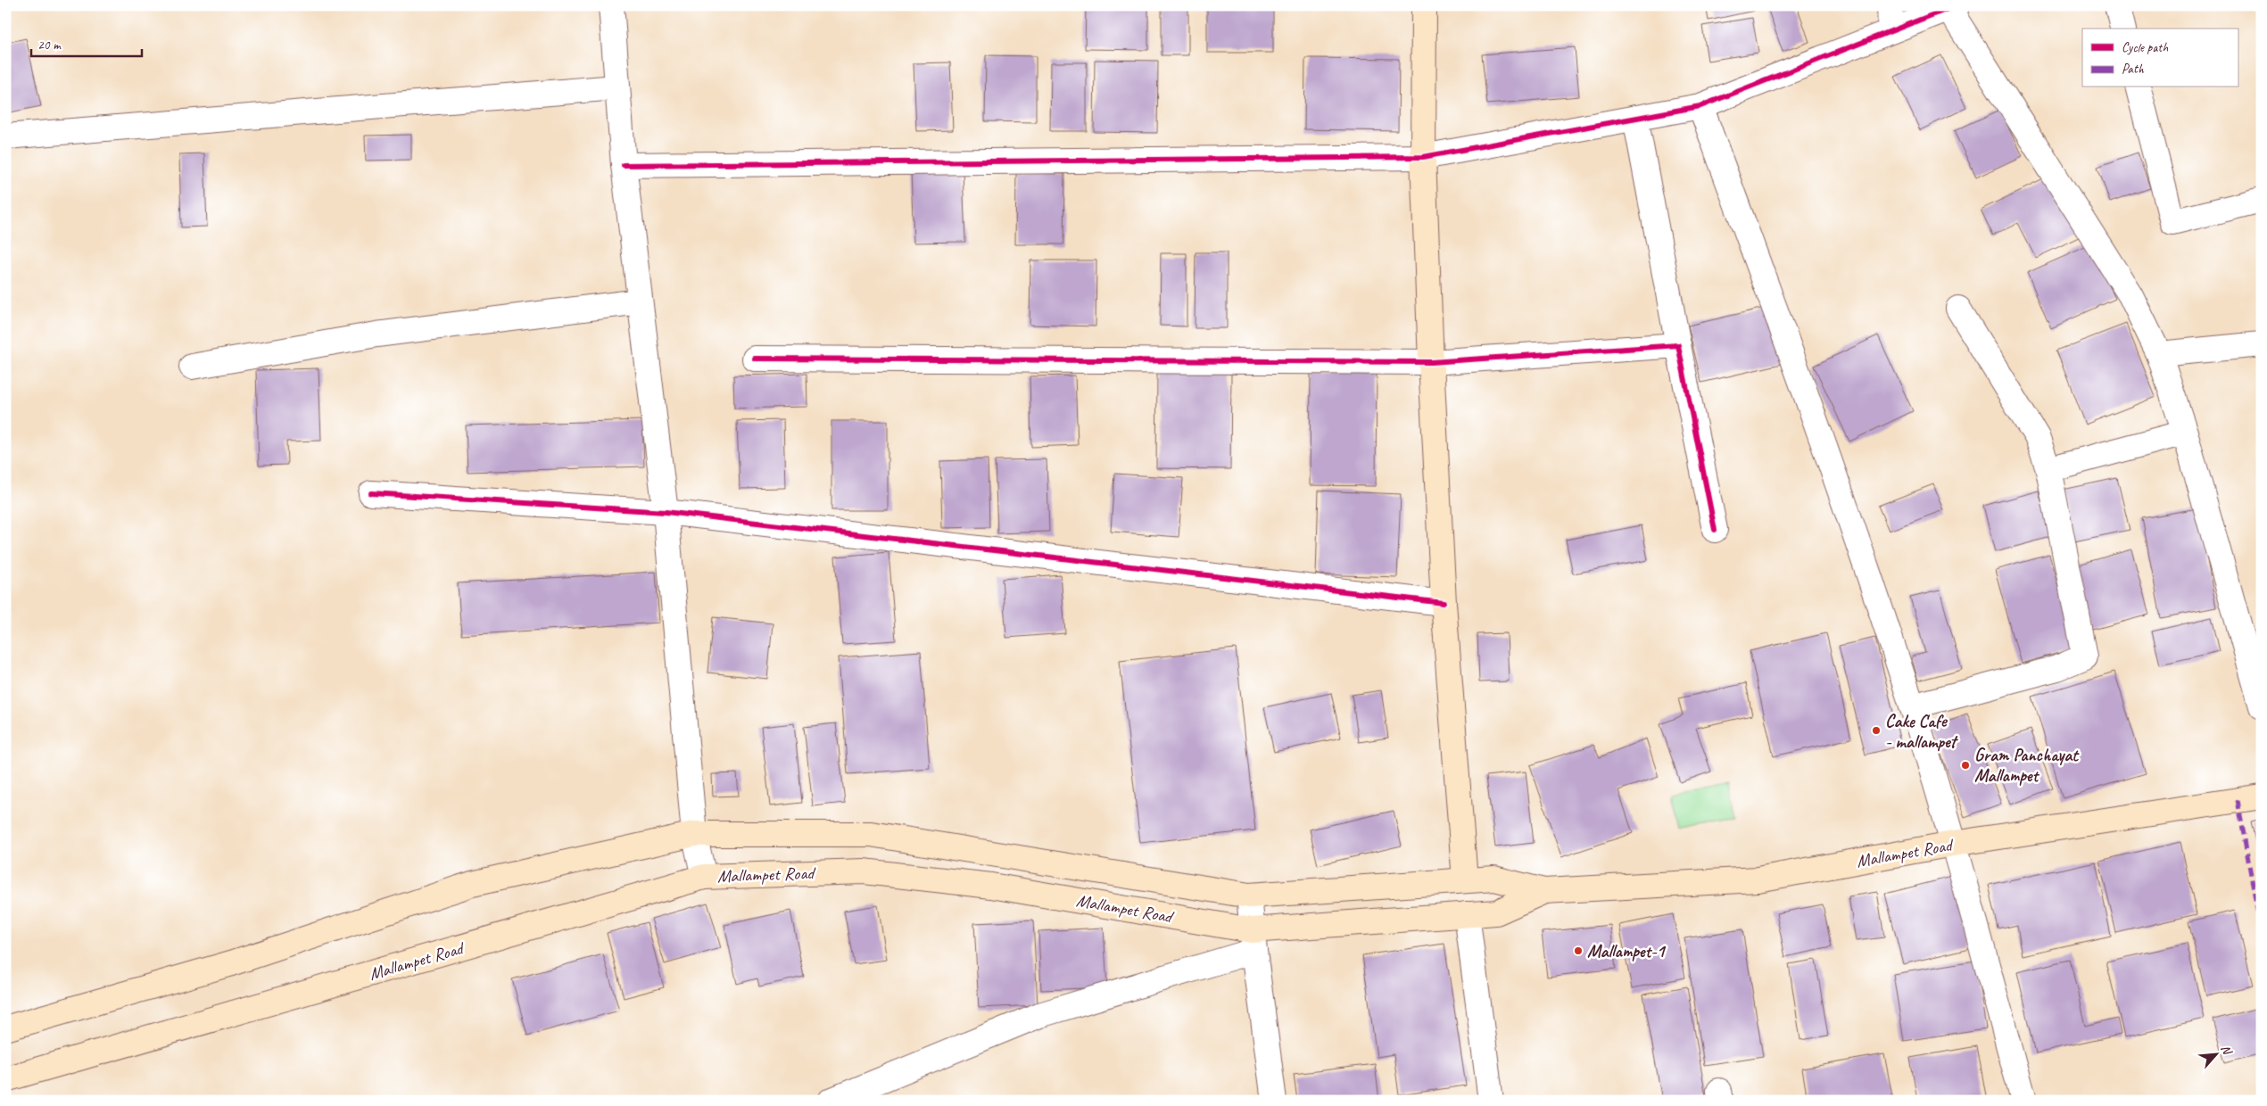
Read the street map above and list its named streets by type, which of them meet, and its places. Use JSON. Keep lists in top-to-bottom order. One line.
{"streets":{"main road":["Mallampet Road"]},"places":["Cake Cafe - mallampet","Gram Panchayat Mallampet","Mallampet-1"],"legend":["Cycle path","Path"],"scale_bar":"20 m","north":"top right"}
